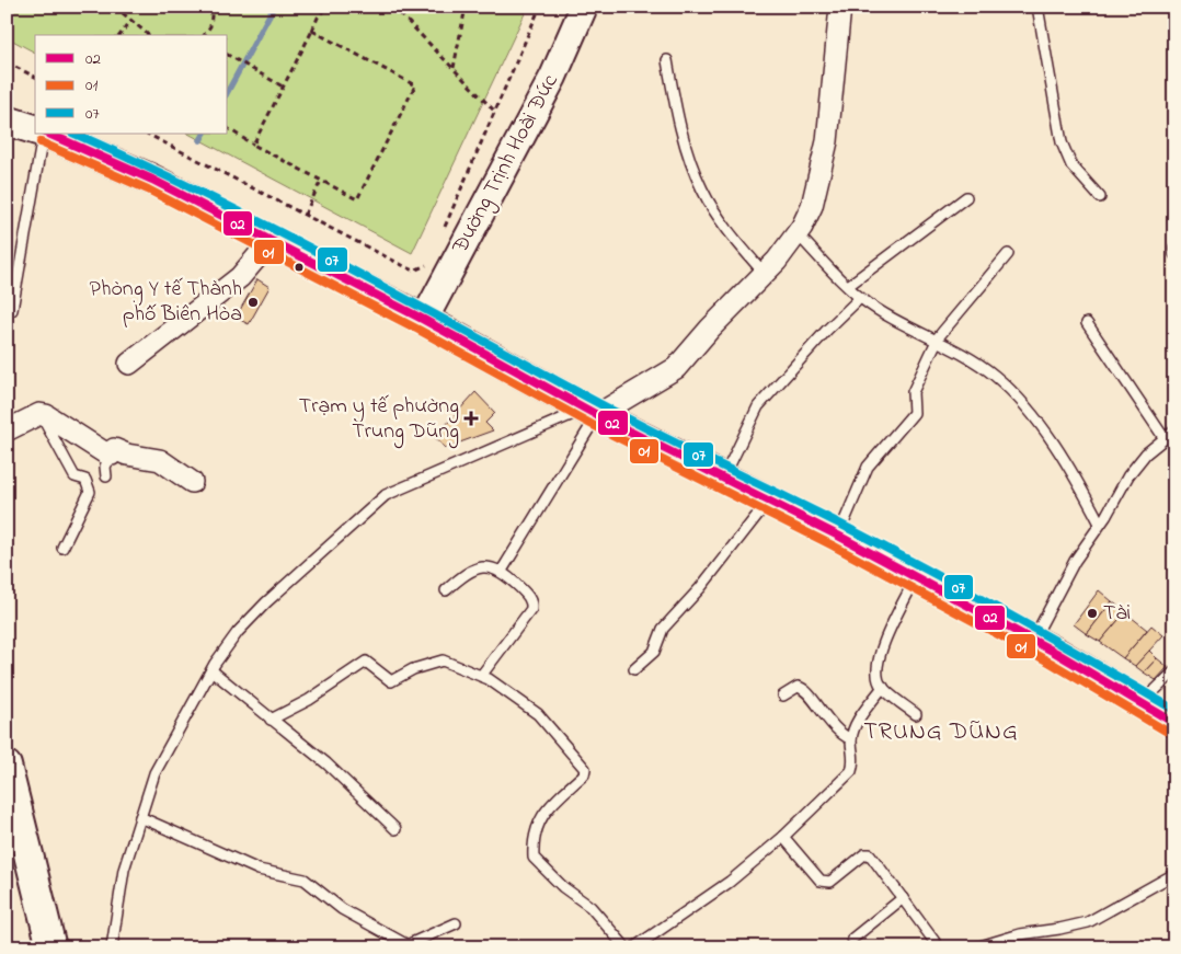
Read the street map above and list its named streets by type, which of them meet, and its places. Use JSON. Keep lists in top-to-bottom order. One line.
{"streets":{"street":["Đường Trịnh Hoài Đức"]},"districts":["TRUNG DŨNG"],"places":{"other":["Phòng Y tế Thành phố Biên Hòa","Tài"],"health":["Trạm y tế phường Trung Dũng"]},"lines":["transit line 02","transit line 07","transit line 01"],"legend":["02","01","07"]}
